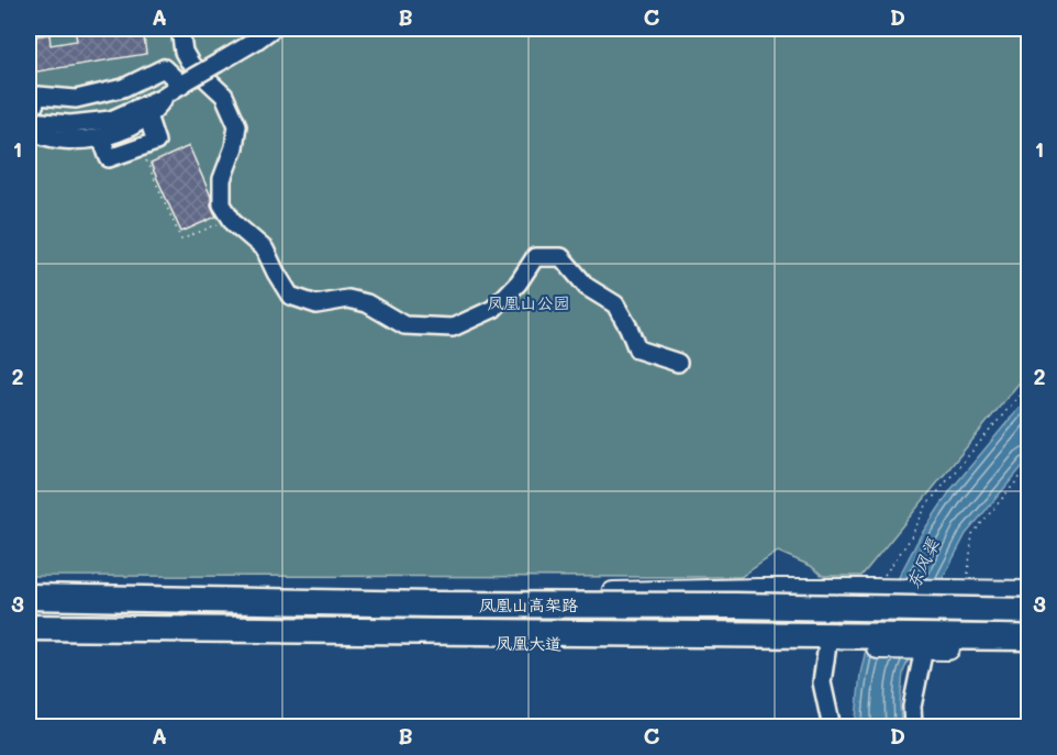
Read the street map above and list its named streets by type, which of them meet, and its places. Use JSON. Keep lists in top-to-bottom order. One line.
{"streets":{"highway":["凤凰山高架路"],"main road":["凤凰大道"]},"water":["东风渠"],"parks":["凤凰山公园"],"grid":{"columns":["A","B","C","D"],"rows":["1","2","3"]}}
